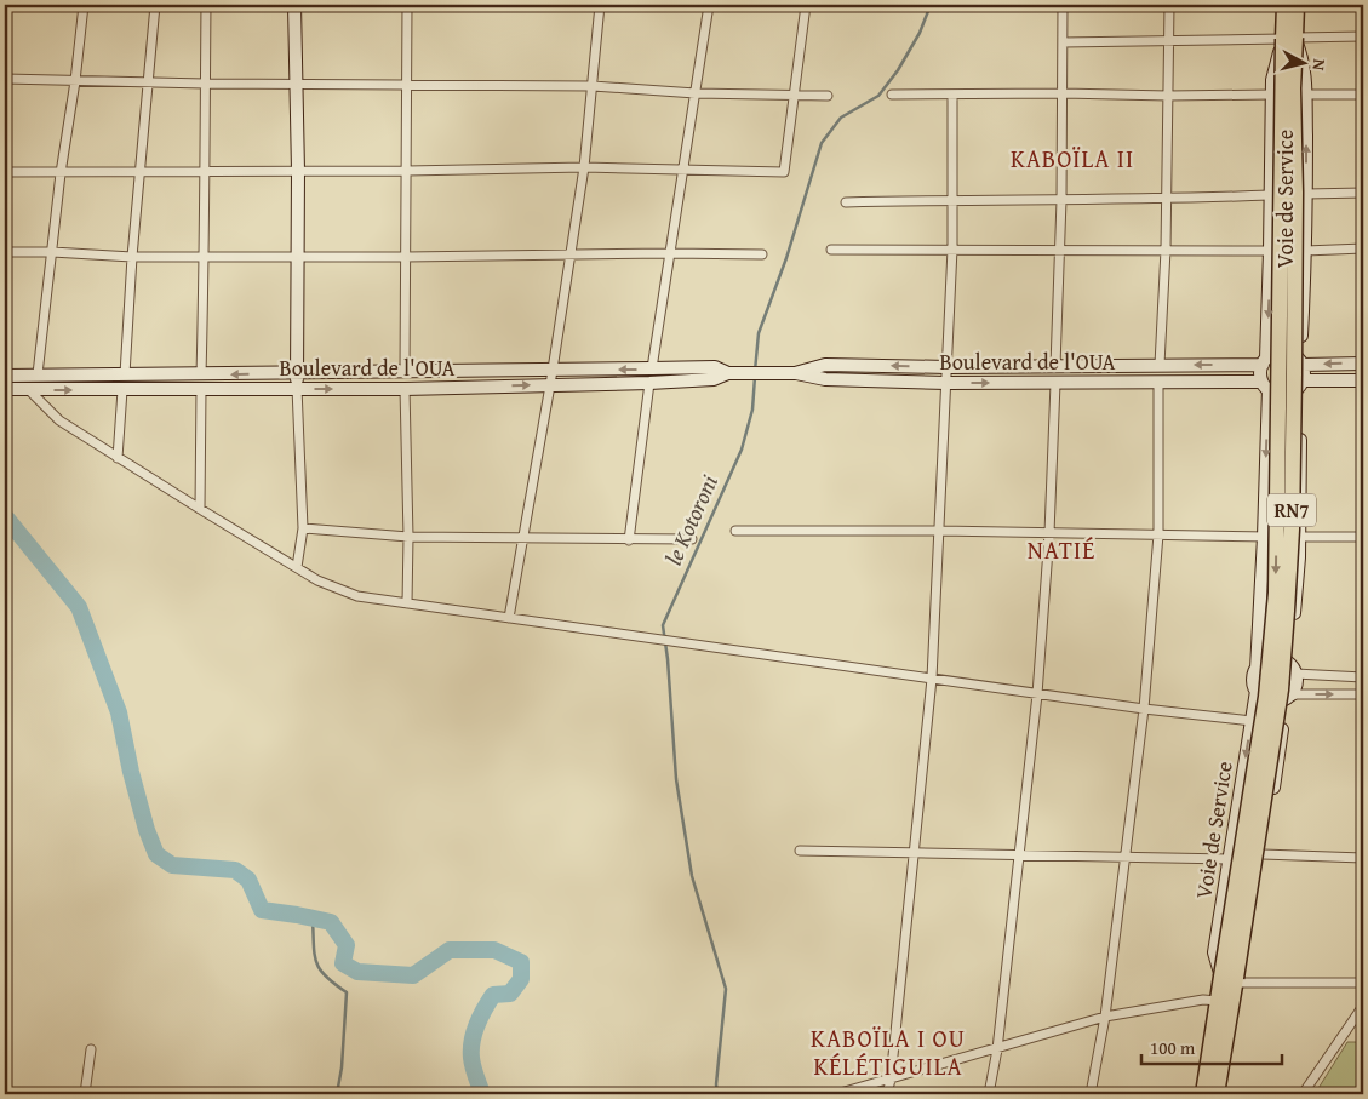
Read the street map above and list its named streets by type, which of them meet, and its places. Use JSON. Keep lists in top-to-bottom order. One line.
{"streets":{"highway":["RN7"],"main road":["Voie de Service","Boulevard de l'OUA"]},"crossings":[["Voie de Service","Boulevard de l'OUA"],["Voie de Service","RN7"]],"districts":["KABOÏLA II","NATIÉ","KABOÏLA I OU KÉLÉTIGUILA"],"water":["le Kotoroni"],"scale_bar":"100 m","north":"right"}
